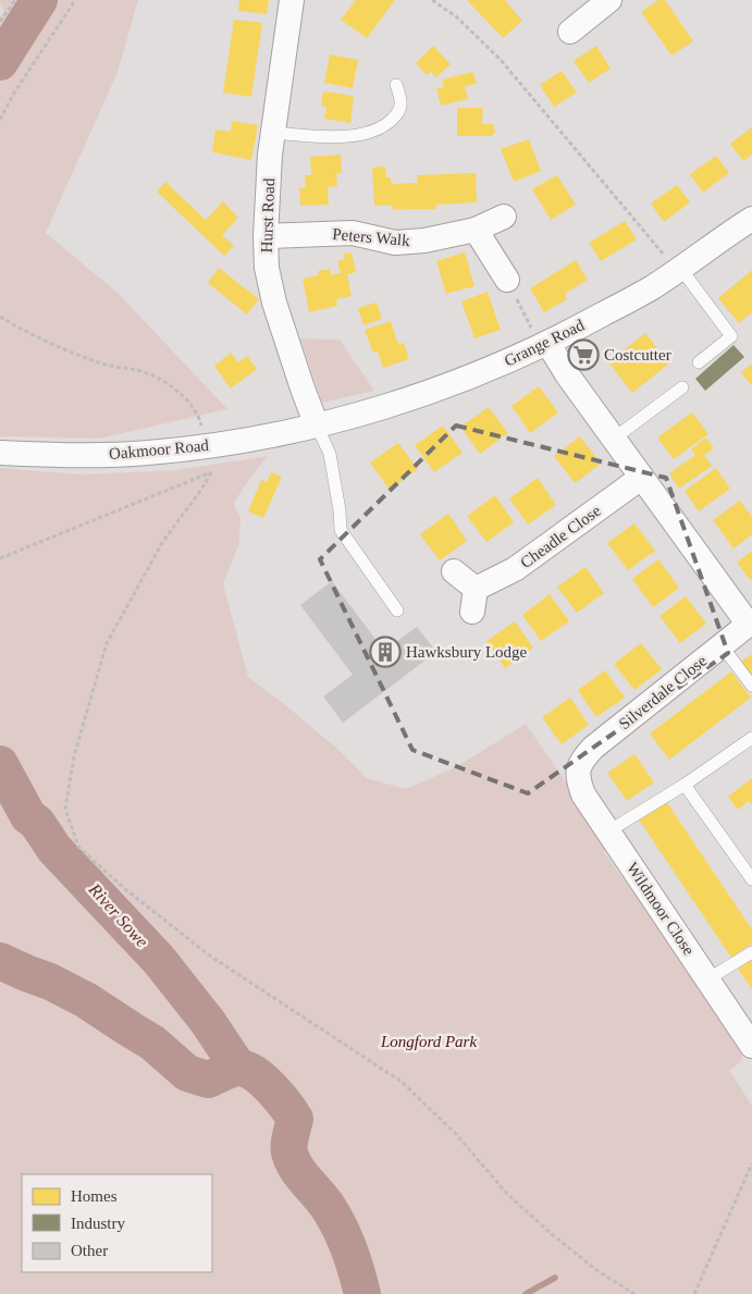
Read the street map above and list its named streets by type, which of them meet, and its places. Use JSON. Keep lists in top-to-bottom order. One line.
{"streets":{"street":["Hurst Road","Peters Walk","Grange Road","Oakmoor Road","Cheadle Close","Silverdale Close","Wildmoor Close"]},"crossings":[["Hurst Road","Peters Walk"],["Hurst Road","Grange Road"],["Hurst Road","Oakmoor Road"],["Grange Road","Oakmoor Road"],["Silverdale Close","Wildmoor Close"]],"water":["River Sowe"],"parks":["Longford Park"],"places":{"supermarket":["Costcutter"],"building":["Hawksbury Lodge"]},"legend":["Homes","Industry","Other"]}
